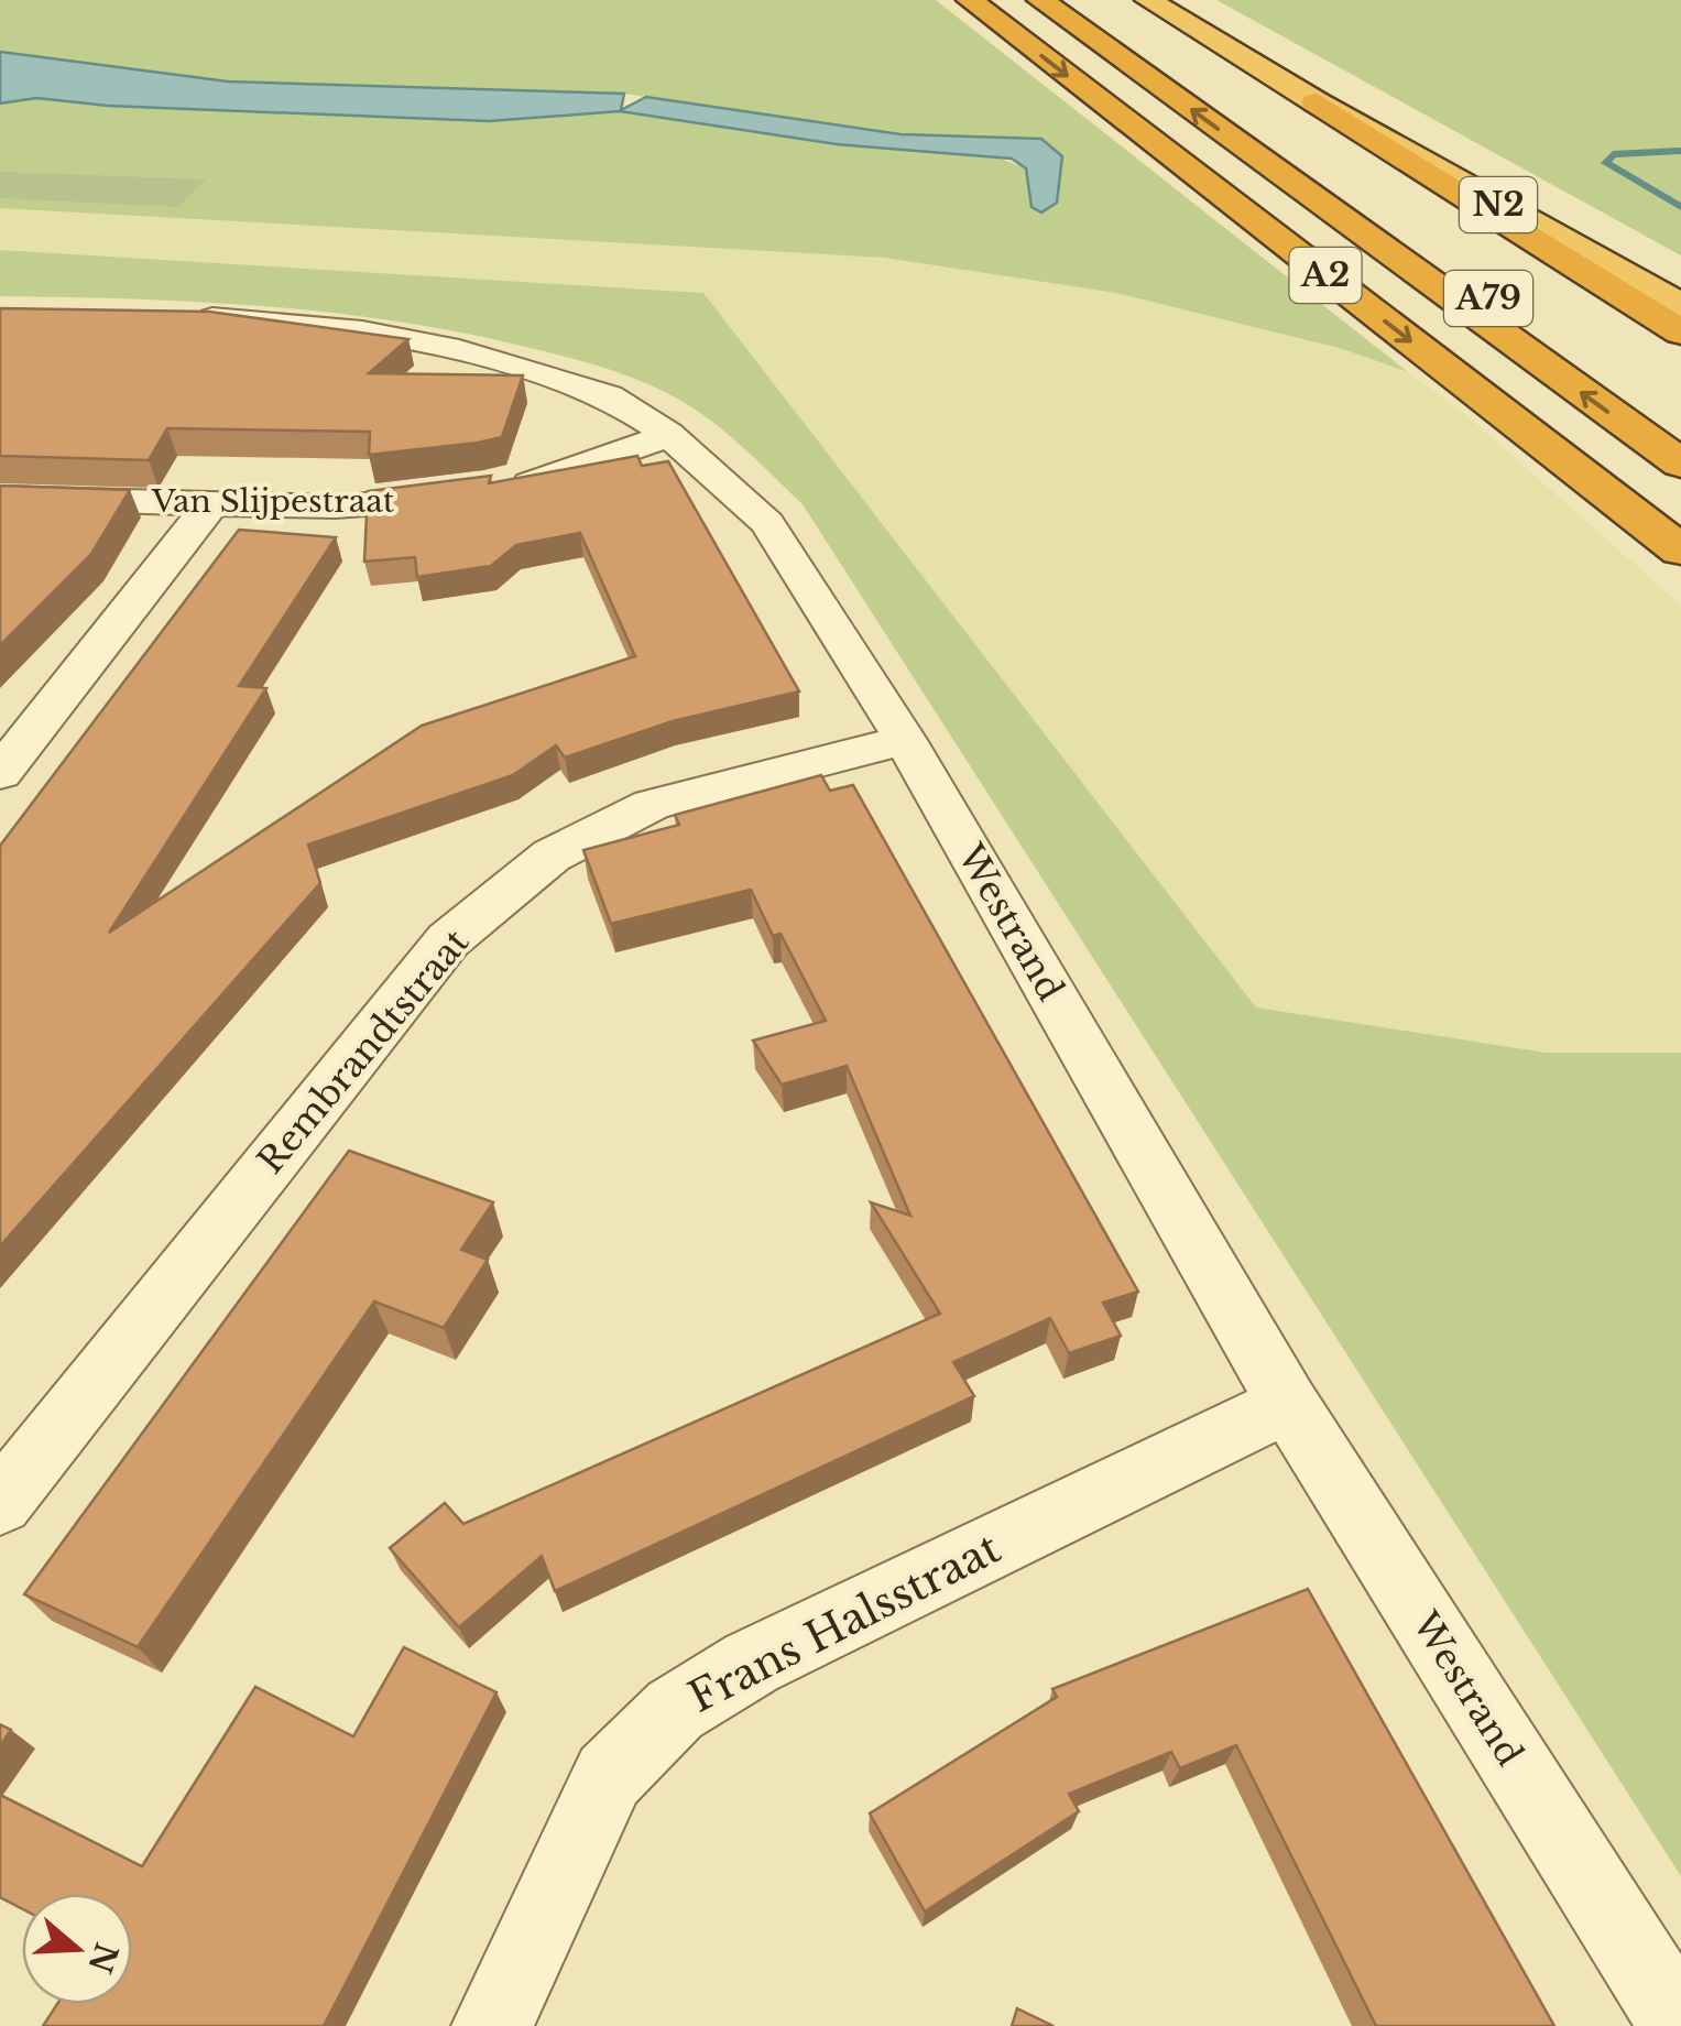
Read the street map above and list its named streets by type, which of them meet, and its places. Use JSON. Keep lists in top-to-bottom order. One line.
{"streets":{"highway":["N2","A2","A79"],"street":["Van Slijpestraat","Westrand","Rembrandtstraat","Frans Halsstraat"]},"crossings":[["N2","A79"],["A2","A79"],["Van Slijpestraat","Westrand"],["Westrand","Rembrandtstraat"],["Westrand","Frans Halsstraat"]],"north":"right"}
